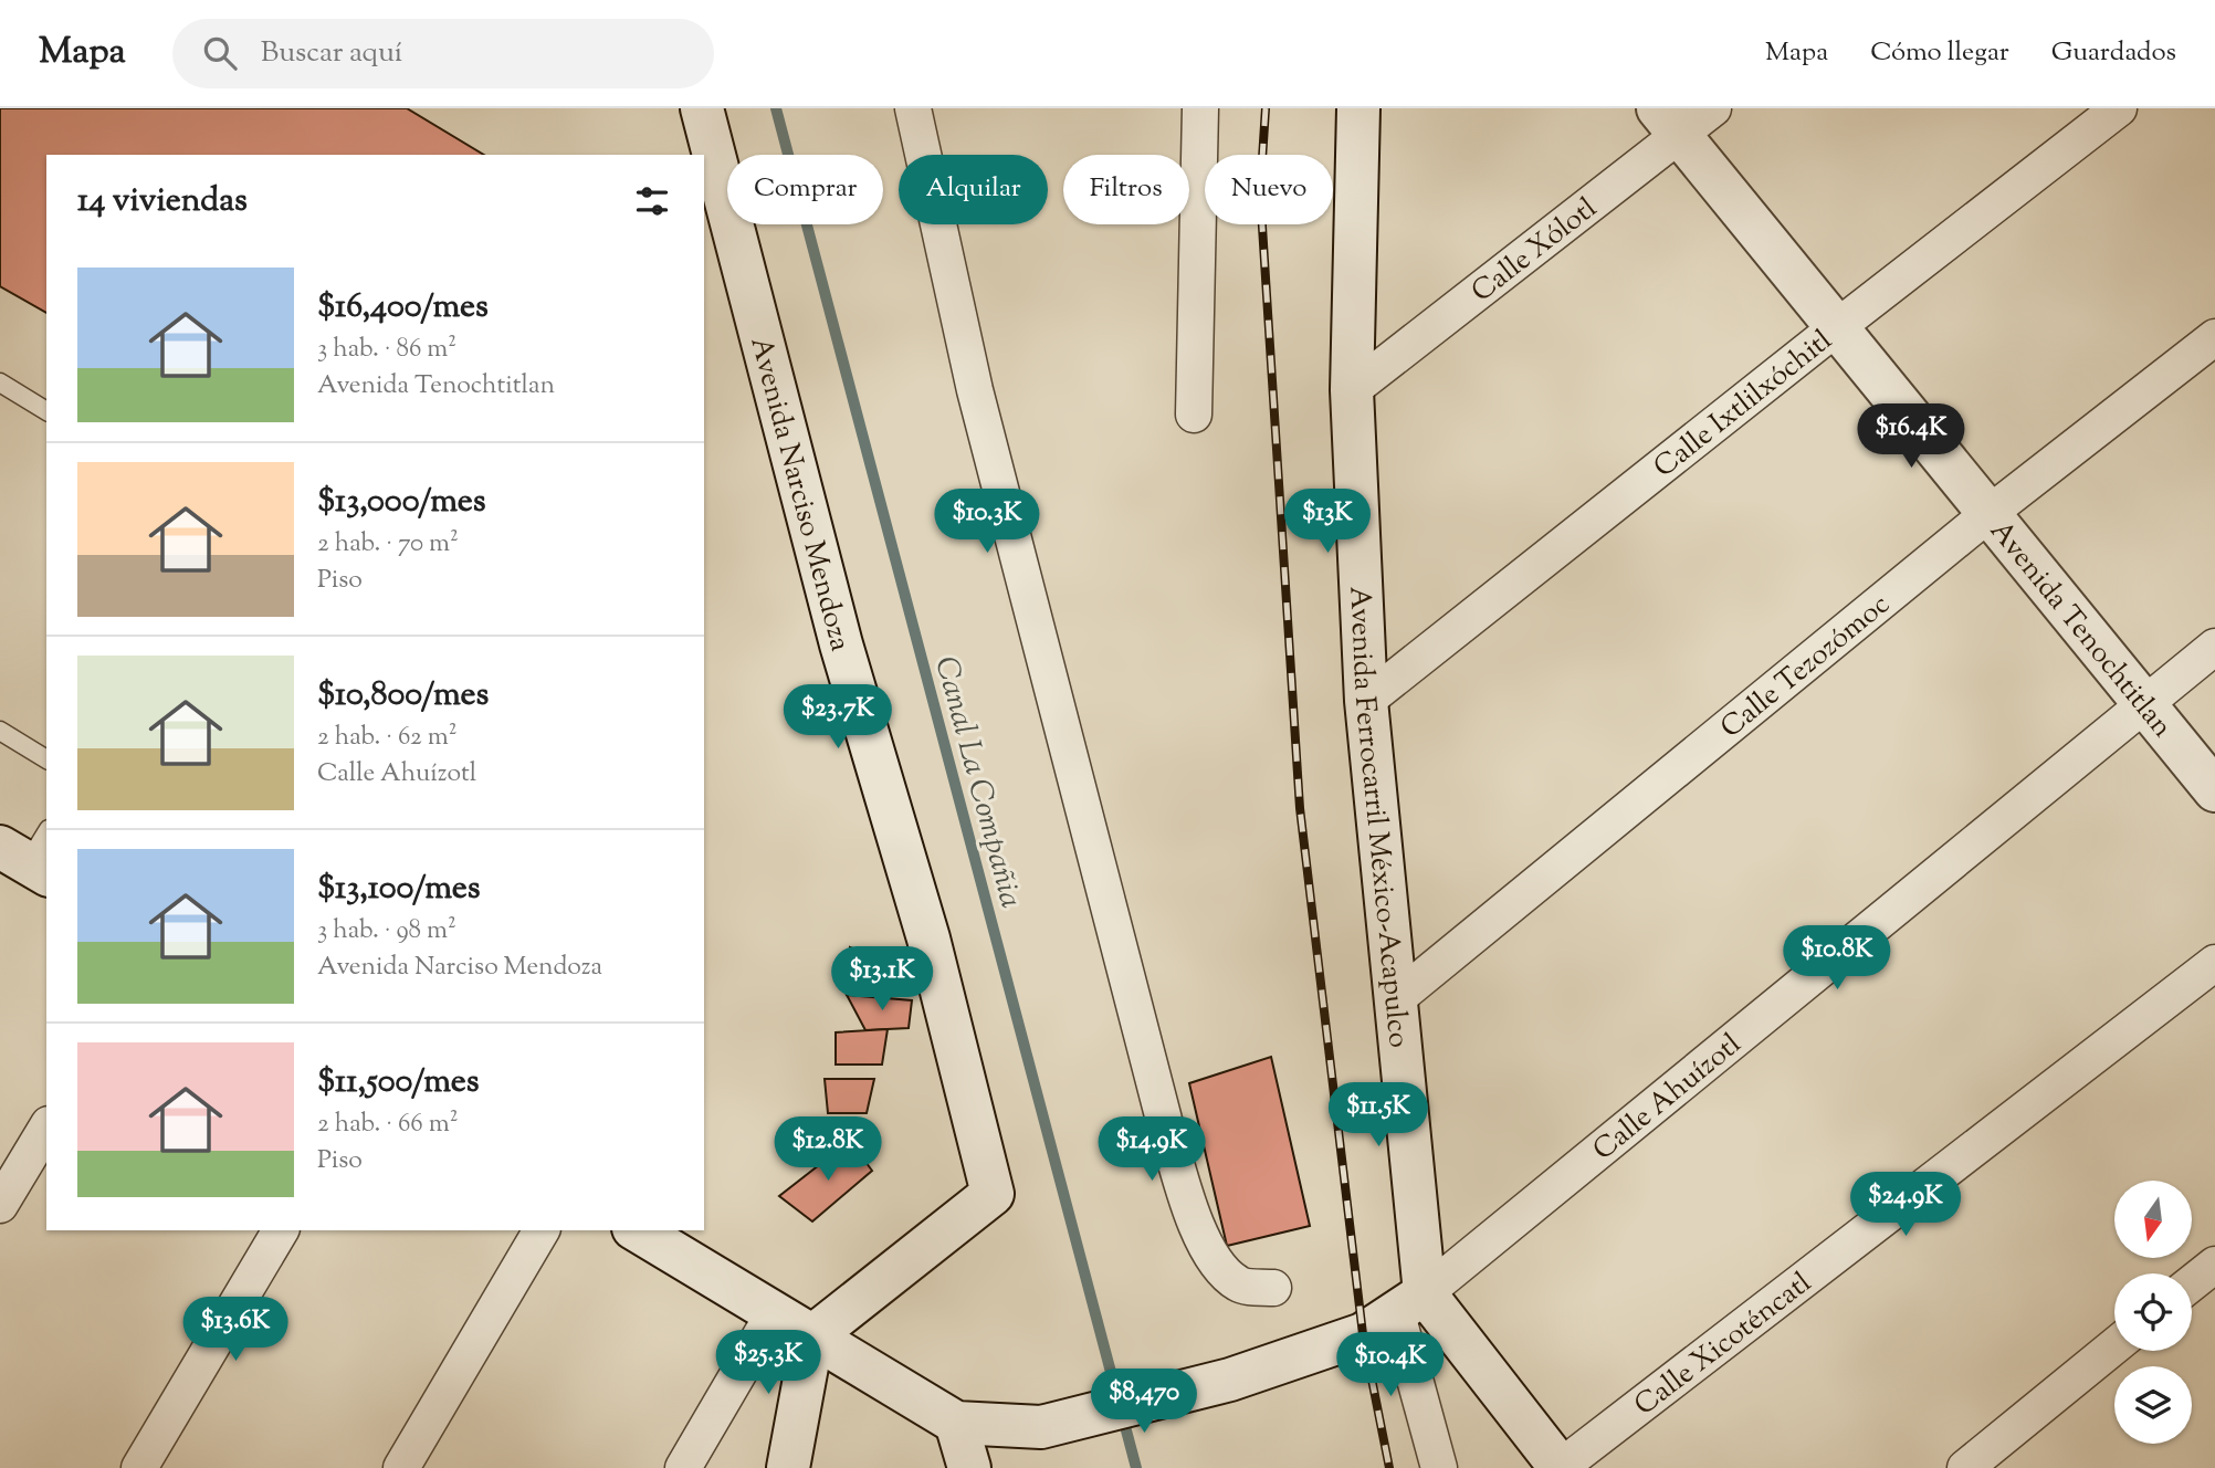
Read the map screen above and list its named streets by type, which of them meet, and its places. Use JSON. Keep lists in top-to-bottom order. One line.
{"streets":{"main road":["Avenida Narciso Mendoza","Avenida Tenochtitlan","Avenida Ferrocarril México-Acapulco","Calle Ahuízotl"],"street":["Calle Xólotl","Calle Ixtlilxóchitl","Calle Tezozómoc","Calle Xicoténcatl"]},"crossings":[["Calle Xólotl","Avenida Tenochtitlan"],["Calle Xólotl","Avenida Ferrocarril México-Acapulco"],["Calle Ixtlilxóchitl","Avenida Tenochtitlan"],["Calle Ixtlilxóchitl","Avenida Ferrocarril México-Acapulco"],["Avenida Tenochtitlan","Calle Tezozómoc"],["Avenida Tenochtitlan","Calle Ahuízotl"],["Calle Tezozómoc","Avenida Ferrocarril México-Acapulco"],["Avenida Ferrocarril México-Acapulco","Calle Ahuízotl"]],"water":["Canal La Compañia"],"north":"bottom","page":{"header":"Mapa","search":"Buscar aquí","nav":["Mapa","Cómo llegar","Guardados"],"chip":["Comprar","Alquilar","Filtros","Nuevo"],"heading":"14 viviendas","list":[{"name":"$16,400/mes","note":"3 hab. · 86 m² · Avenida Tenochtitlan"},{"name":"$13,000/mes","note":"2 hab. · 70 m² · Piso"},{"name":"$10,800/mes","note":"2 hab. · 62 m² · Calle Ahuízotl"},{"name":"$13,100/mes","note":"3 hab. · 98 m² · Avenida Narciso Mendoza"},{"name":"$11,500/mes","note":"2 hab. · 66 m² · Piso"}],"price":["$16.4K","$10.3K","$13K","$23.7K","$10.8K","$13.1K","$11.5K","$12.8K","$14.9K","$24.9K","$13.6K","$25.3K","$10.4K","$8,470"]}}
